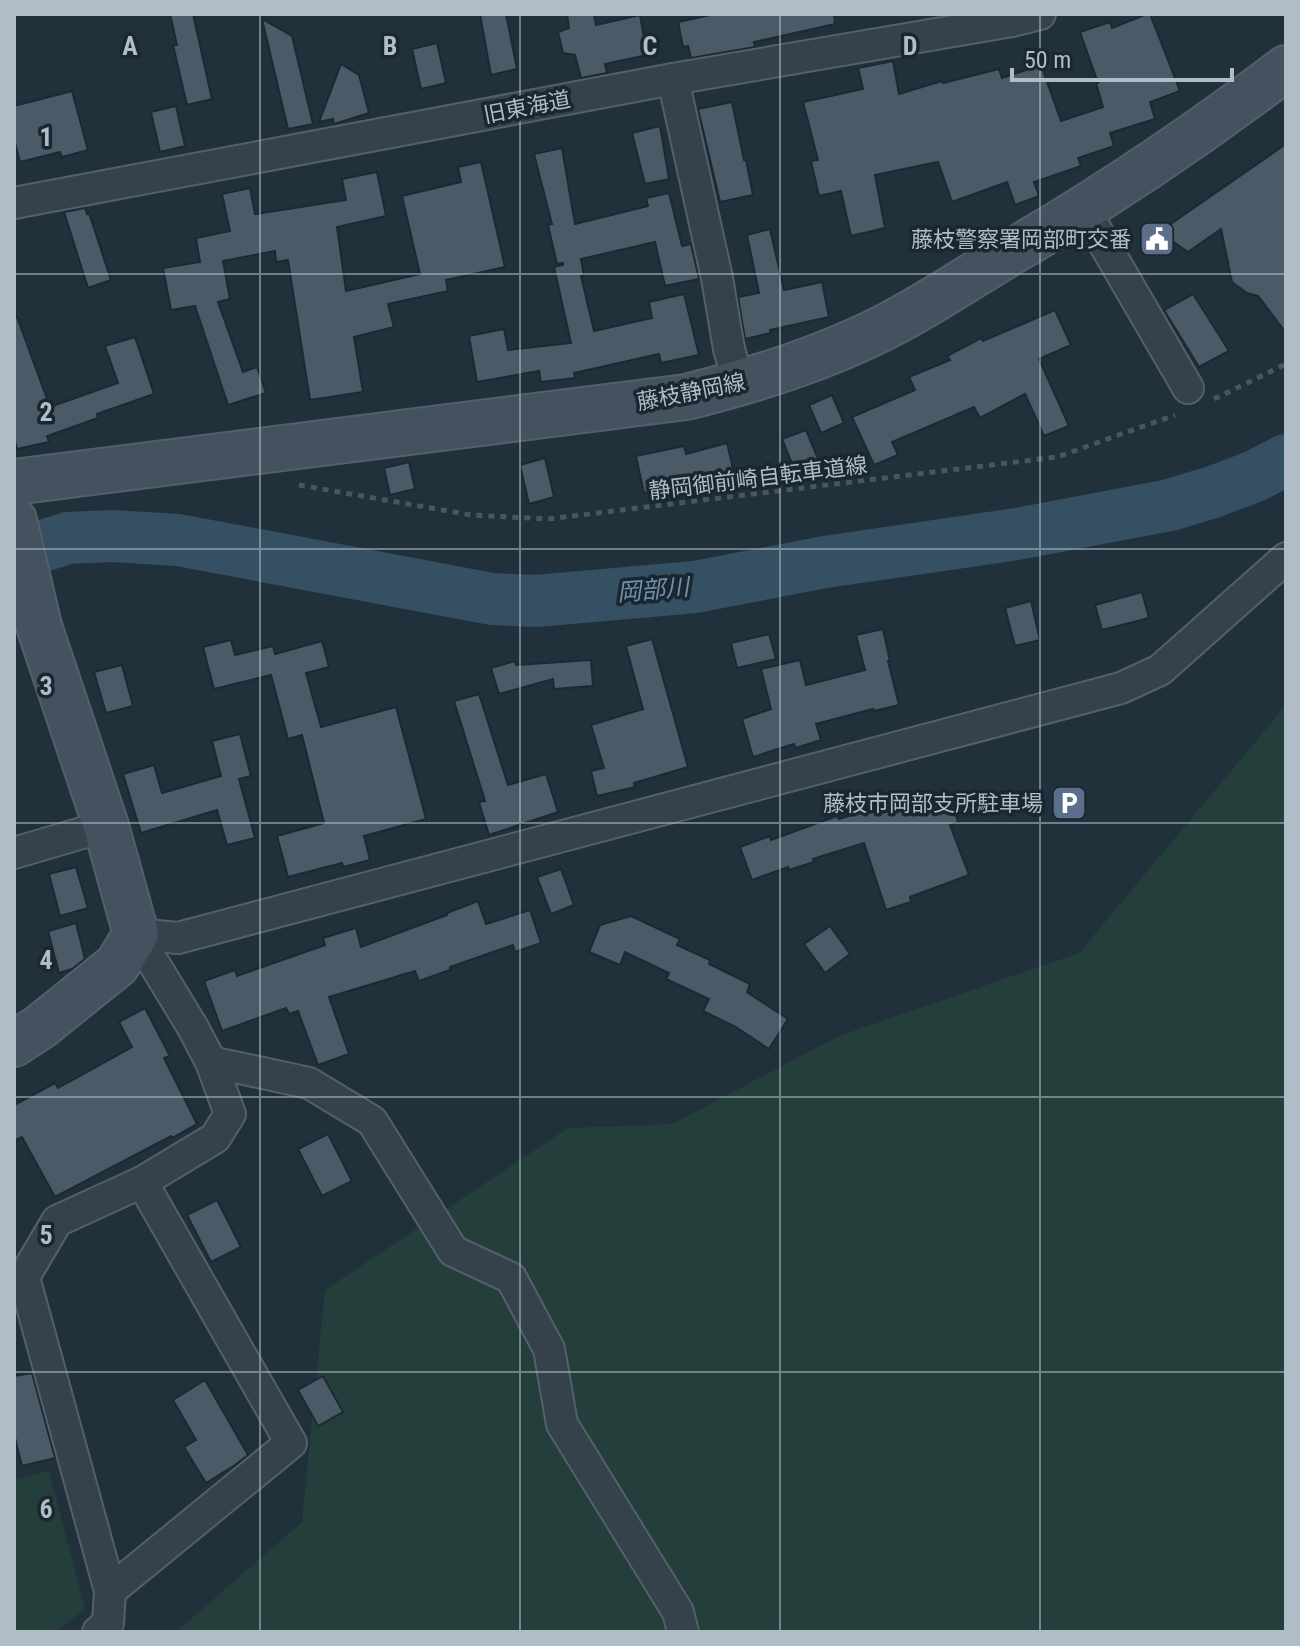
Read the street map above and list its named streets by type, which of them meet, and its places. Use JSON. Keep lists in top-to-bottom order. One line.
{"streets":{"main road":["藤枝静岡線"],"street":["旧東海道"],"path":["静岡御前崎自転車道線"]},"water":["岡部川"],"places":{"public building":["藤枝警察署岡部町交番"],"parking":["藤枝市岡部支所駐車場"]},"scale_bar":"50 m","grid":{"columns":["A","B","C","D"],"rows":["1","2","3","4","5","6"]}}
